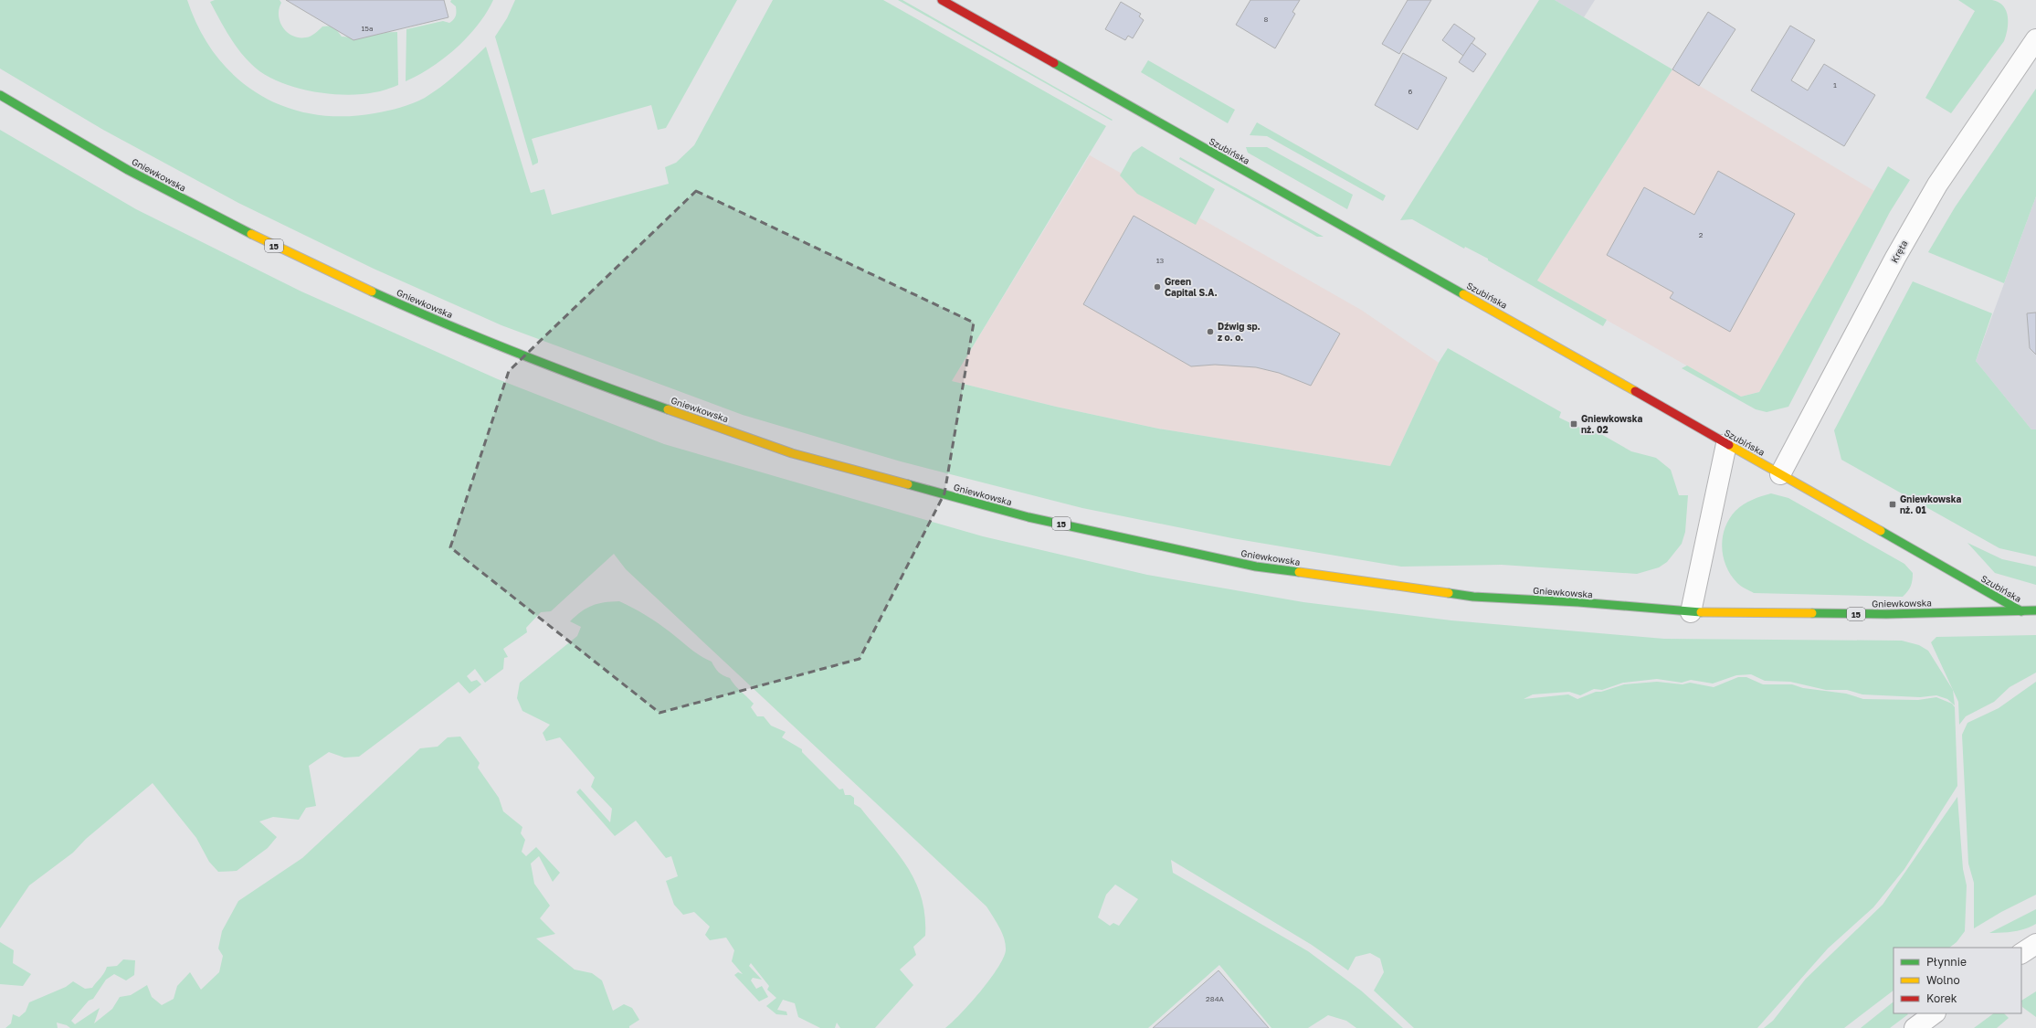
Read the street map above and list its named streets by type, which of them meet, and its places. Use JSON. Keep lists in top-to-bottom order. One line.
{"streets":{"main road":["Szubińska","Gniewkowska","15"],"street":["Kręta"]},"crossings":[["Szubińska","Gniewkowska"],["Szubińska","Kręta"]],"places":{"other":["Green Capital S.A.","Dźwig sp. z o. o."],"transit":["Gniewkowska nż. 02","Gniewkowska nż. 01"]},"house_numbers":["8","15a","1","6","2","13","284A"],"legend":["Płynnie","Wolno","Korek"]}
